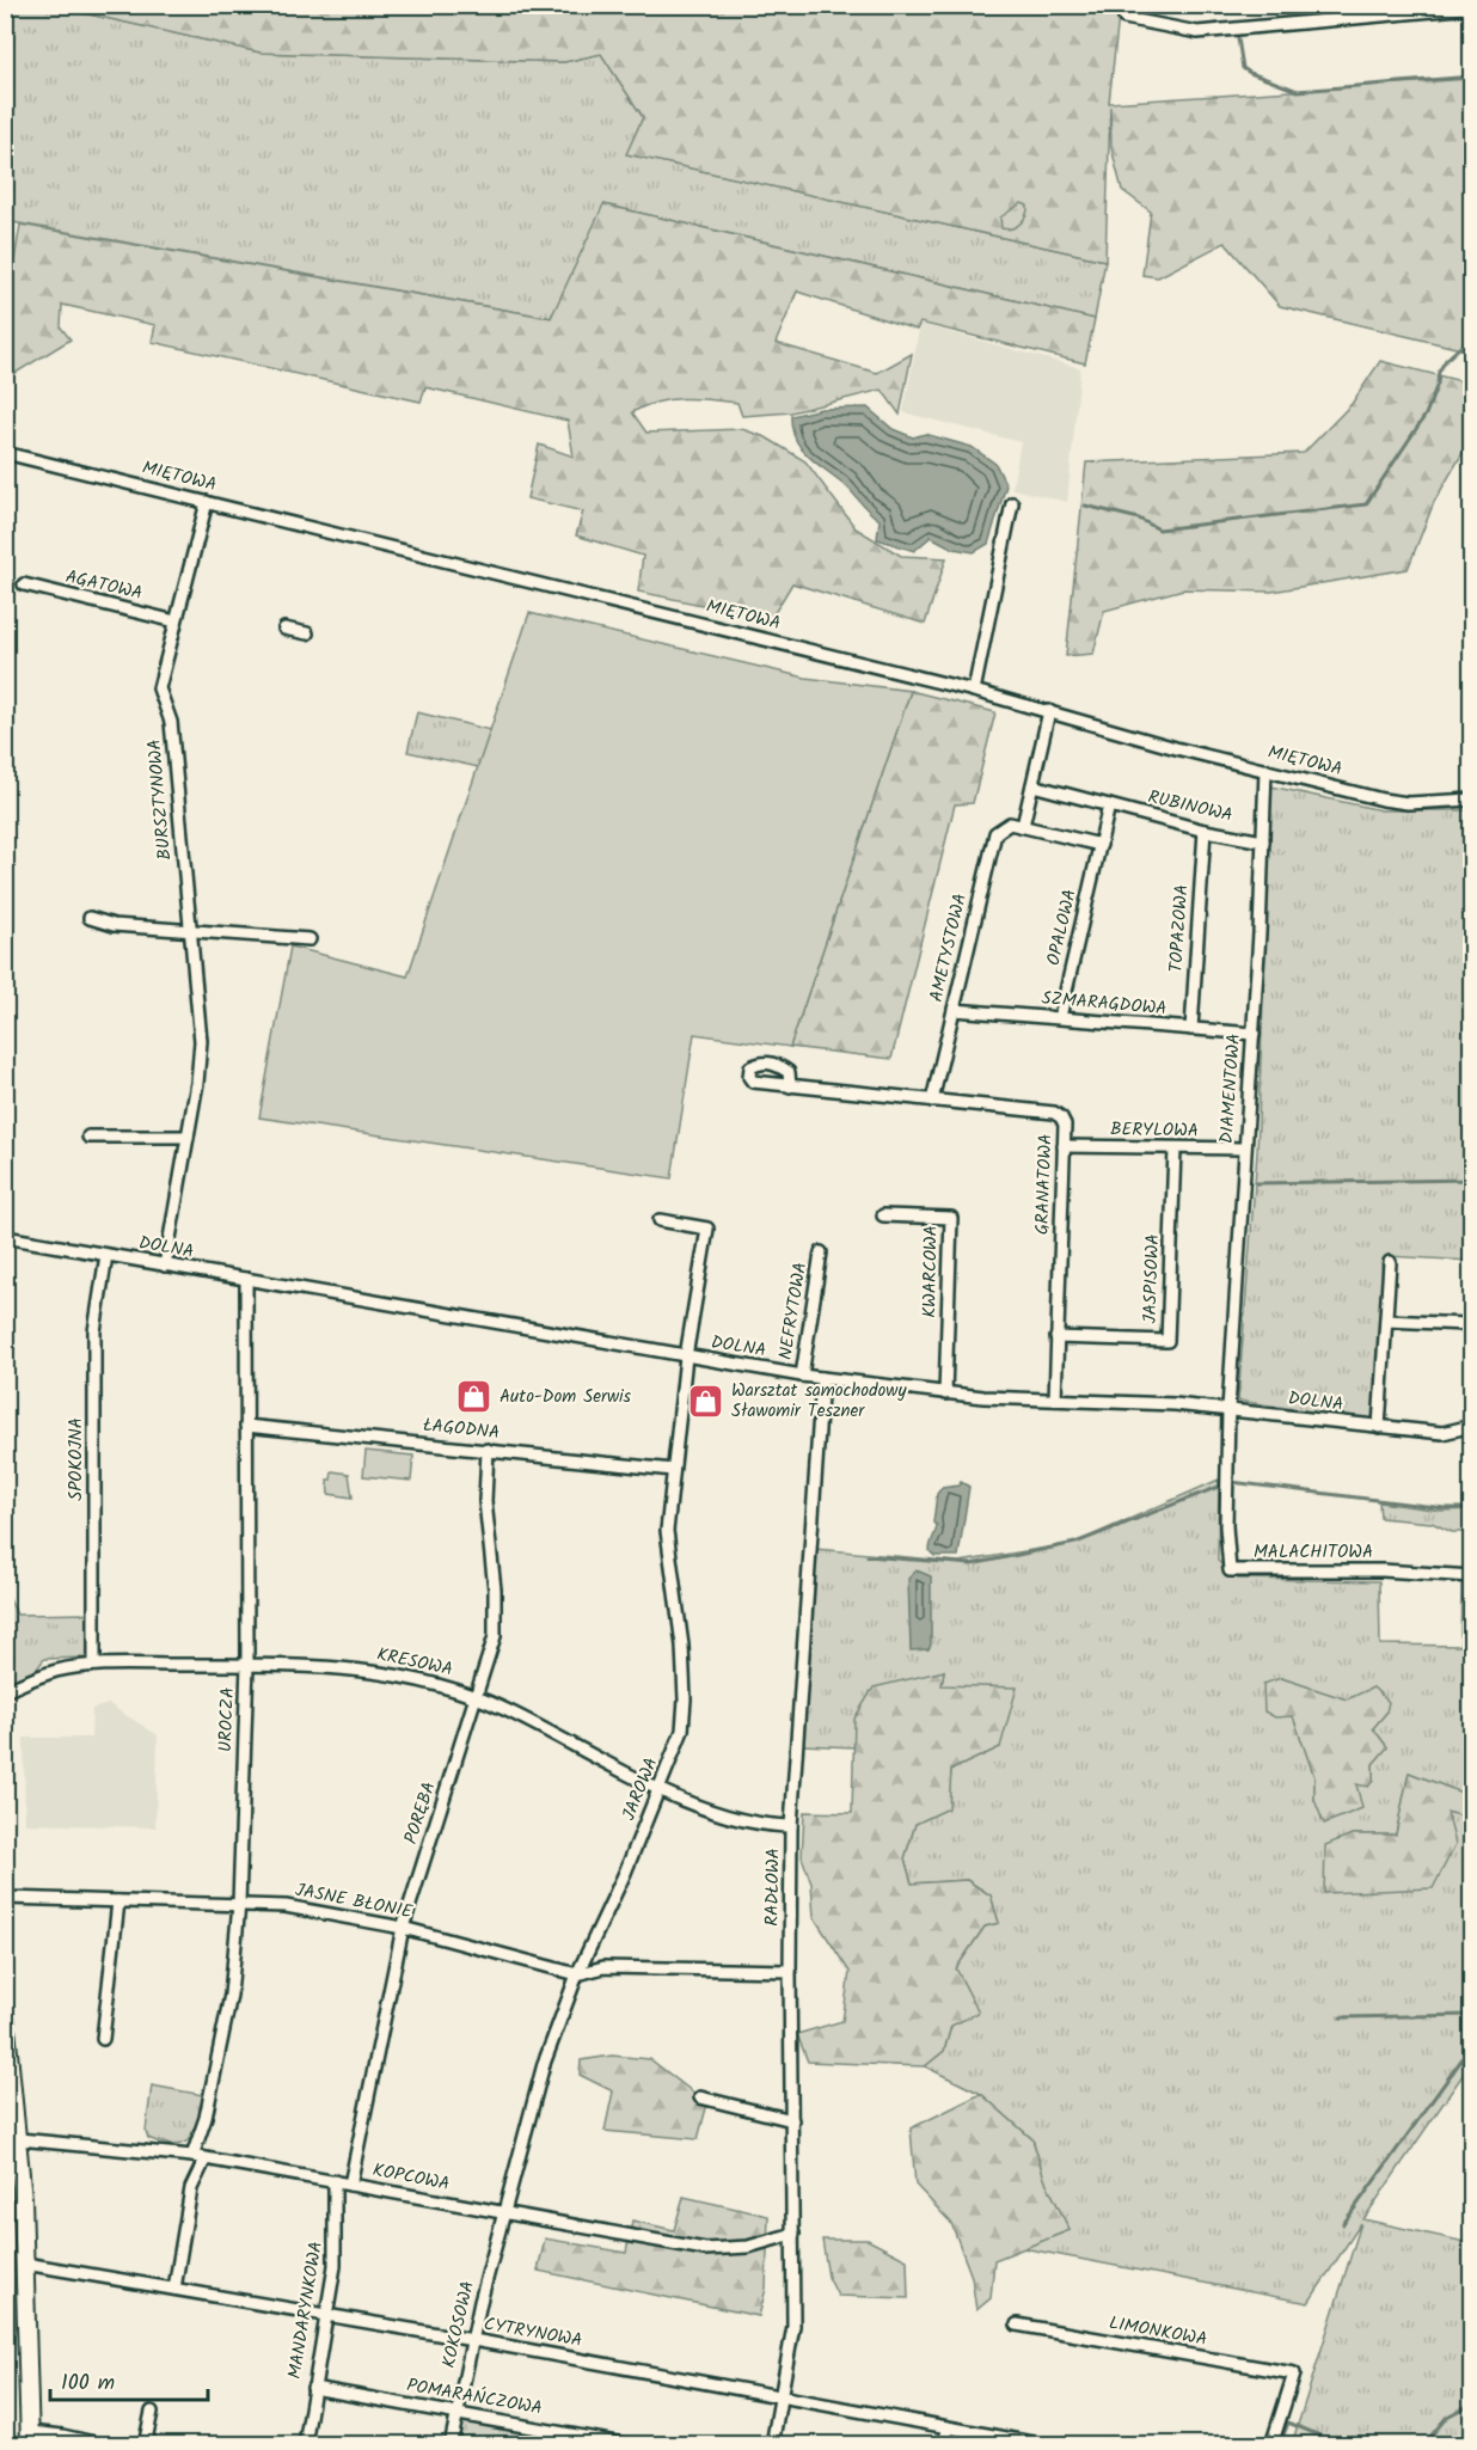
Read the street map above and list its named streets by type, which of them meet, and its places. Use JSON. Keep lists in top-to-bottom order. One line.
{"streets":{"street":["MIĘTOWA","AGATOWA","BURSZTYNOWA","RUBINOWA","OPALOWA","TOPAZOWA","AMETYSTOWA","SZMARAGDOWA","DIAMENTOWA","BERYLOWA","GRANATOWA","DOLNA","KWARCOWA","JASPISOWA","NEFRYTOWA","ŁAGODNA","SPOKOJNA","MALACHITOWA","KRESOWA","UROCZA","JAROWA","PORĘBA","RADŁOWA","JASNE BŁONIE","KOPCOWA","MANDARYNKOWA","KOKOSOWA","LIMONKOWA","CYTRYNOWA","POMARAŃCZOWA"]},"crossings":[["MIĘTOWA","BURSZTYNOWA"],["MIĘTOWA","DIAMENTOWA"],["AGATOWA","BURSZTYNOWA"],["BURSZTYNOWA","DOLNA"],["RUBINOWA","TOPAZOWA"],["RUBINOWA","DIAMENTOWA"],["OPALOWA","SZMARAGDOWA"],["TOPAZOWA","SZMARAGDOWA"],["AMETYSTOWA","SZMARAGDOWA"],["AMETYSTOWA","GRANATOWA"],["SZMARAGDOWA","DIAMENTOWA"],["DIAMENTOWA","BERYLOWA"],["DIAMENTOWA","DOLNA"],["DIAMENTOWA","MALACHITOWA"],["BERYLOWA","GRANATOWA"],["BERYLOWA","JASPISOWA"],["GRANATOWA","DOLNA"],["GRANATOWA","JASPISOWA"],["DOLNA","KWARCOWA"],["DOLNA","NEFRYTOWA"],["DOLNA","SPOKOJNA"],["DOLNA","MALACHITOWA"],["DOLNA","UROCZA"],["DOLNA","JAROWA"],["DOLNA","RADŁOWA"],["ŁAGODNA","UROCZA"],["ŁAGODNA","JAROWA"],["ŁAGODNA","PORĘBA"],["SPOKOJNA","KRESOWA"],["KRESOWA","UROCZA"],["KRESOWA","JAROWA"],["KRESOWA","PORĘBA"],["KRESOWA","RADŁOWA"],["UROCZA","JASNE BŁONIE"],["UROCZA","KOPCOWA"],["JAROWA","JASNE BŁONIE"],["JAROWA","KOPCOWA"],["JAROWA","KOKOSOWA"],["PORĘBA","JASNE BŁONIE"],["PORĘBA","KOPCOWA"],["RADŁOWA","KOPCOWA"],["RADŁOWA","CYTRYNOWA"],["KOPCOWA","MANDARYNKOWA"],["KOPCOWA","KOKOSOWA"],["MANDARYNKOWA","CYTRYNOWA"],["MANDARYNKOWA","POMARAŃCZOWA"],["KOKOSOWA","CYTRYNOWA"],["KOKOSOWA","POMARAŃCZOWA"]],"places":{"shop":["Auto-Dom Serwis","Warsztat samochodowy Sławomir Teszner"]},"scale_bar":"100 m"}
